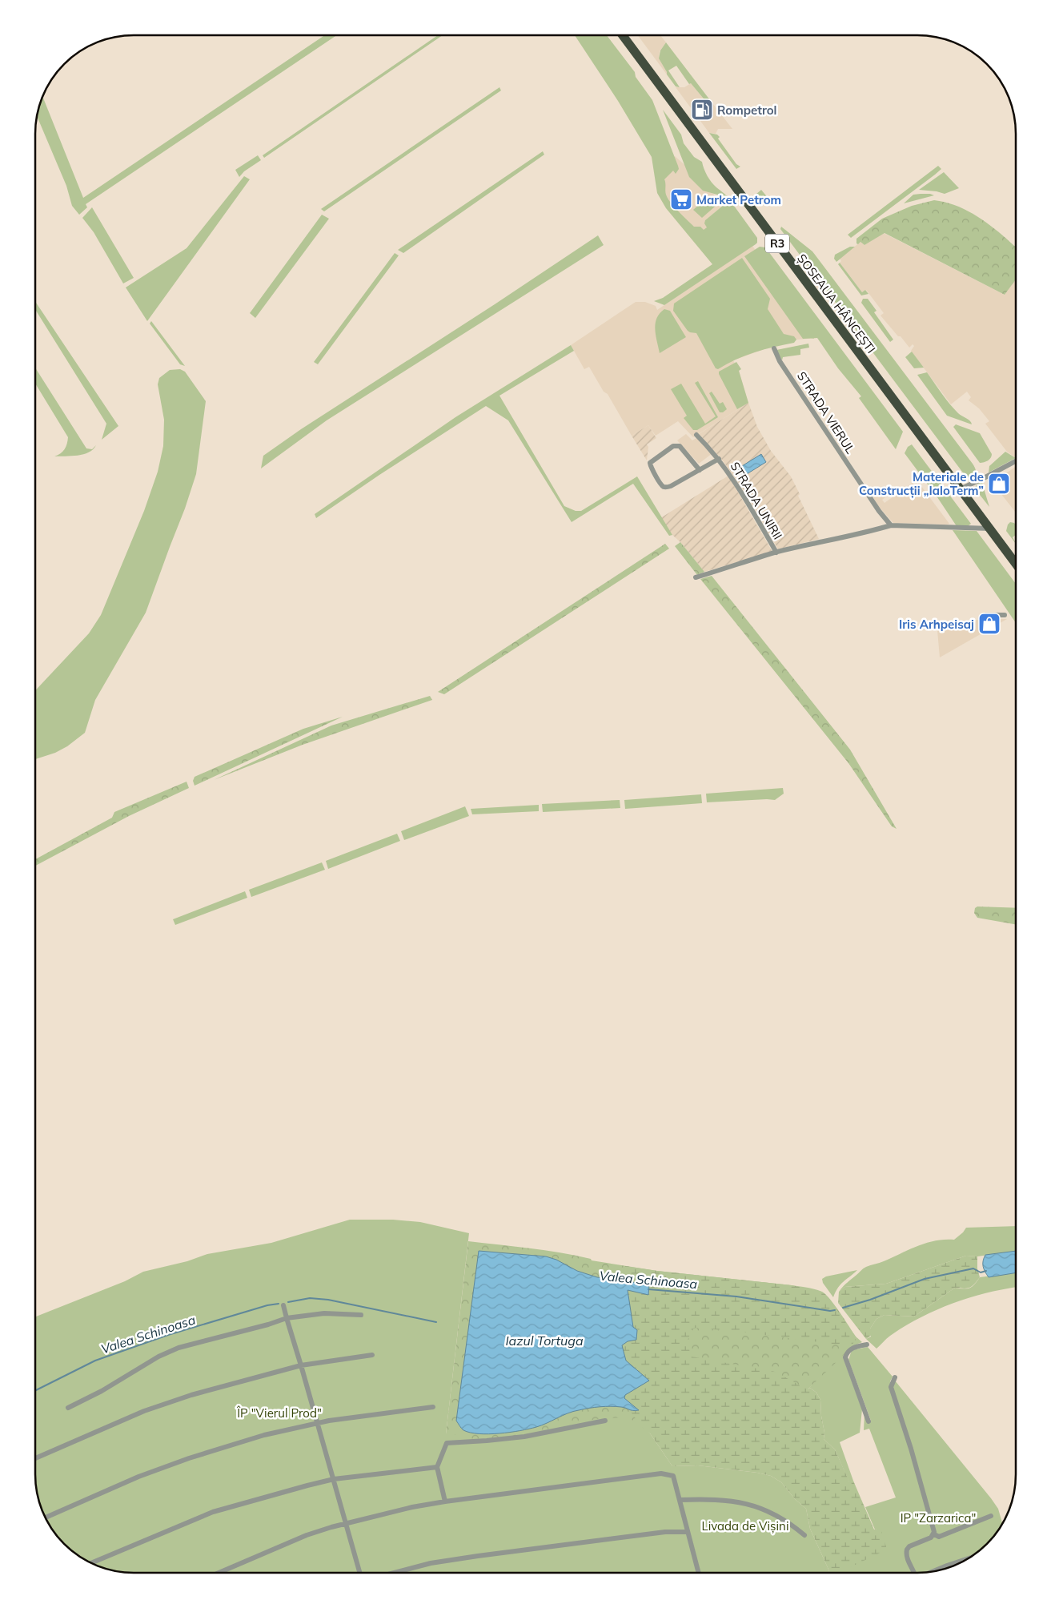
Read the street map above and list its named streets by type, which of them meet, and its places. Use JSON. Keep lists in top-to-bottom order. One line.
{"streets":{"highway":["R3","ȘOSEAUA HÂNCEȘTI"],"street":["STRADA VIERUL","STRADA UNIRII"]},"water":["Valea Schinoasa","Iazul Tortuga"],"parks":["ÎP \"Vierul Prod\"","IP \"Zarzarica\"","Livada de Vișini"],"places":{"fuel station":["Rompetrol"],"supermarket":["Market Petrom"],"shop":["Materiale de Construcții „IaloTerm”","Iris Arhpeisaj"]}}
